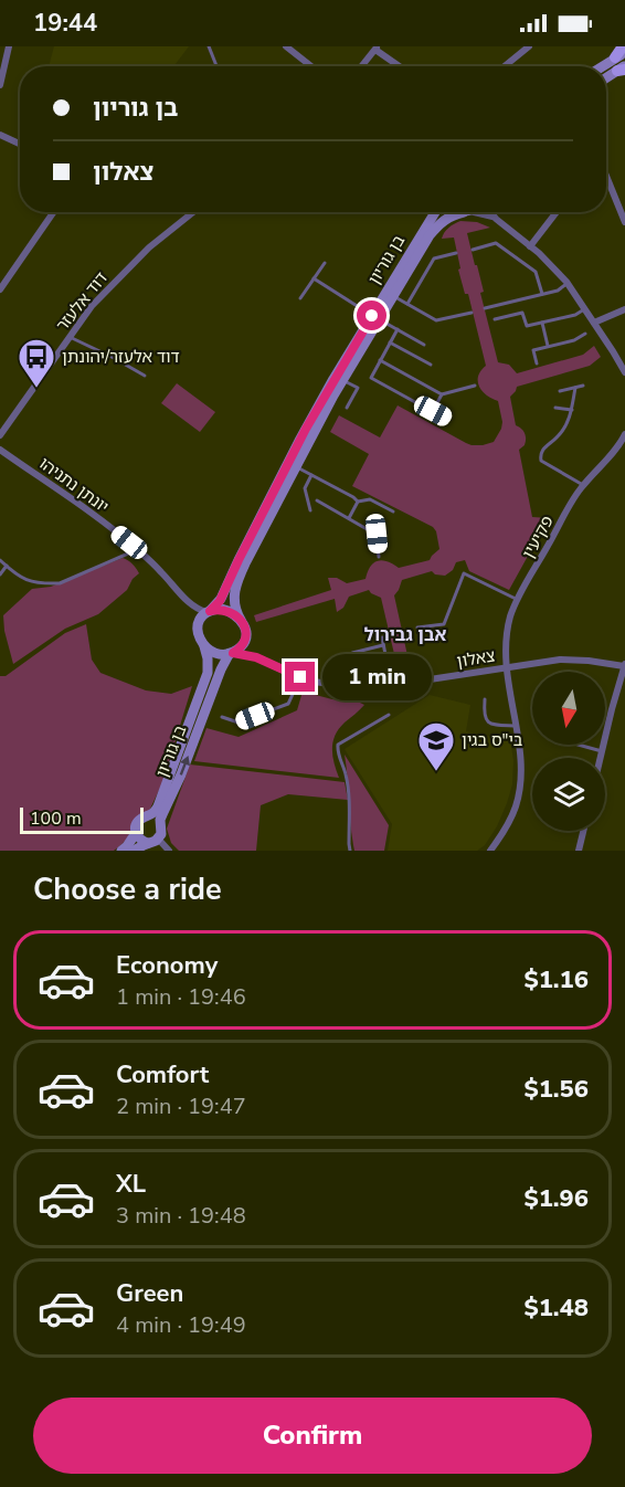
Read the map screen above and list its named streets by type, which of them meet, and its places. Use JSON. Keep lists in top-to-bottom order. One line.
{"streets":{"street":["בן גוריון","דוד אלעזר","יונתן נתניהו","פקיעין","צאלון"]},"crossings":[["בן גוריון","יונתן נתניהו"],["בן גוריון","צאלון"],["יונתן נתניהו","צאלון"],["פקיעין","צאלון"]],"districts":["אבן גבירול"],"places":{"bus stop":["דוד אלעזר/יהונתן"],"school or university":["בי\"ס בגין"]},"scale_bar":"100 m","north":"bottom","page":{"status":"19:44","banner":["בן גוריון","צאלון"],"bubble":"1 min","scale":"100 m","heading":"Choose a ride","list":[{"name":"Economy","note":"1 min · 19:46","value":"$1.16"},{"name":"Comfort","note":"2 min · 19:47","value":"$1.56"},{"name":"XL","note":"3 min · 19:48","value":"$1.96"},{"name":"Green","note":"4 min · 19:49","value":"$1.48"}],"buttons":"Confirm"}}
